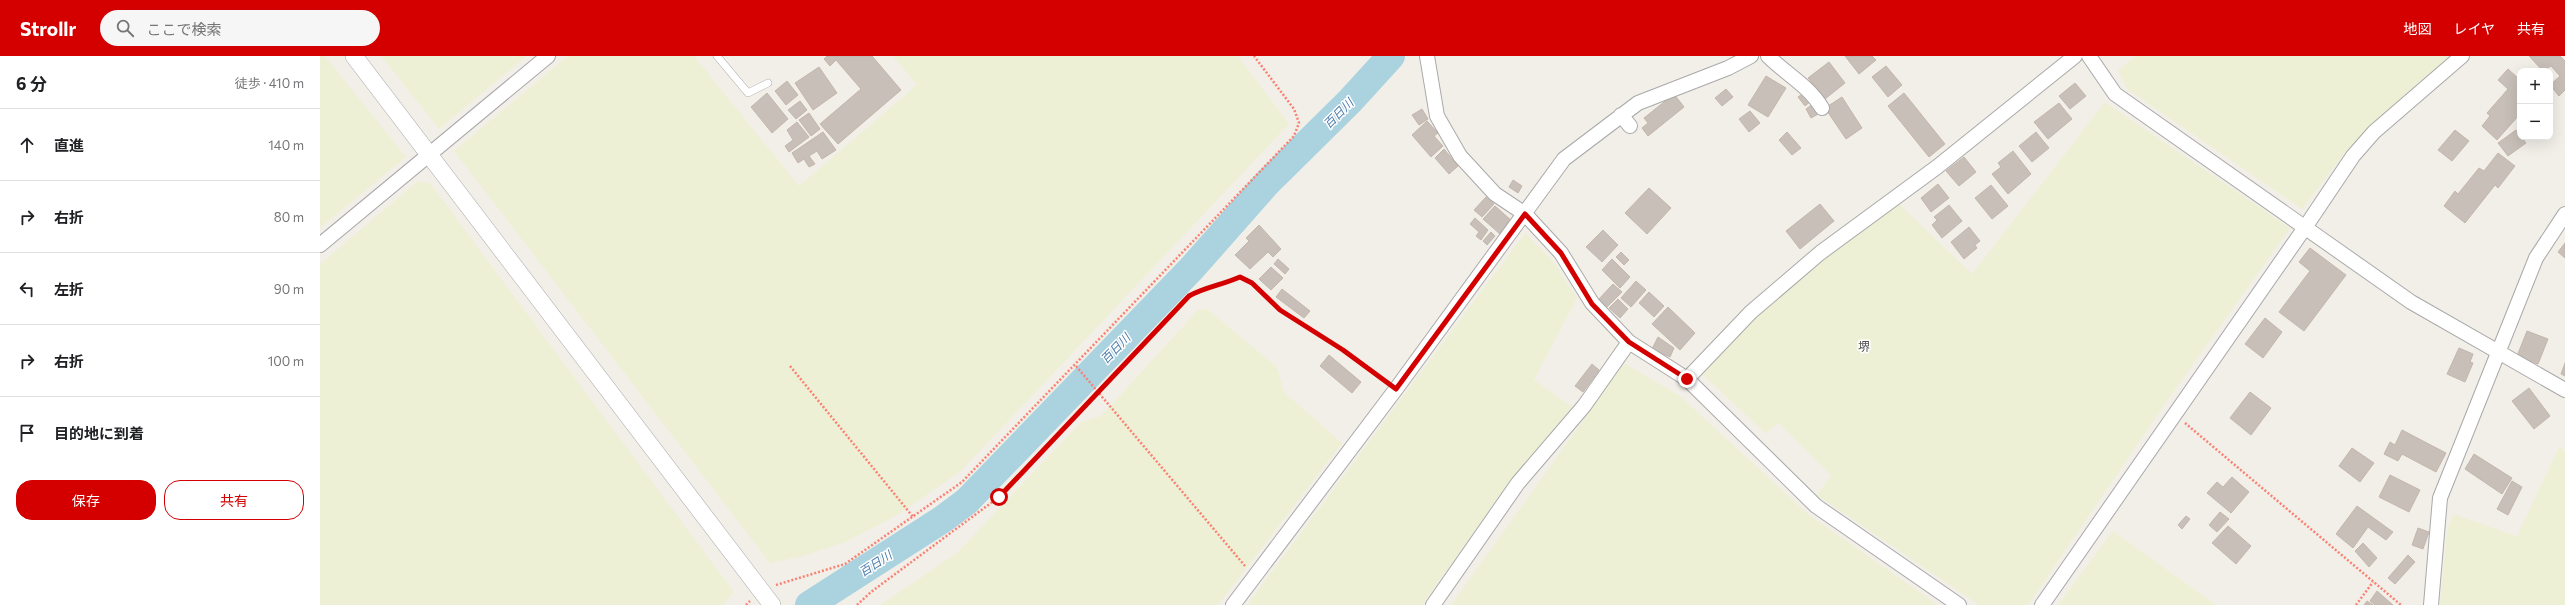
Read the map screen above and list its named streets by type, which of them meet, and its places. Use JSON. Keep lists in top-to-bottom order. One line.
{"districts":["堺"],"water":["百日川"],"page":{"header":"Strollr","search":"ここで検索","nav":["地図","レイヤ","共有"],"heading":["6 分","徒歩 · 410 m"],"map_buttons":["+","−"],"list":[["直進","140 m"],["右折","80 m"],["左折","90 m"],["右折","100 m"],"目的地に到着"],"buttons":["保存","共有"]}}
